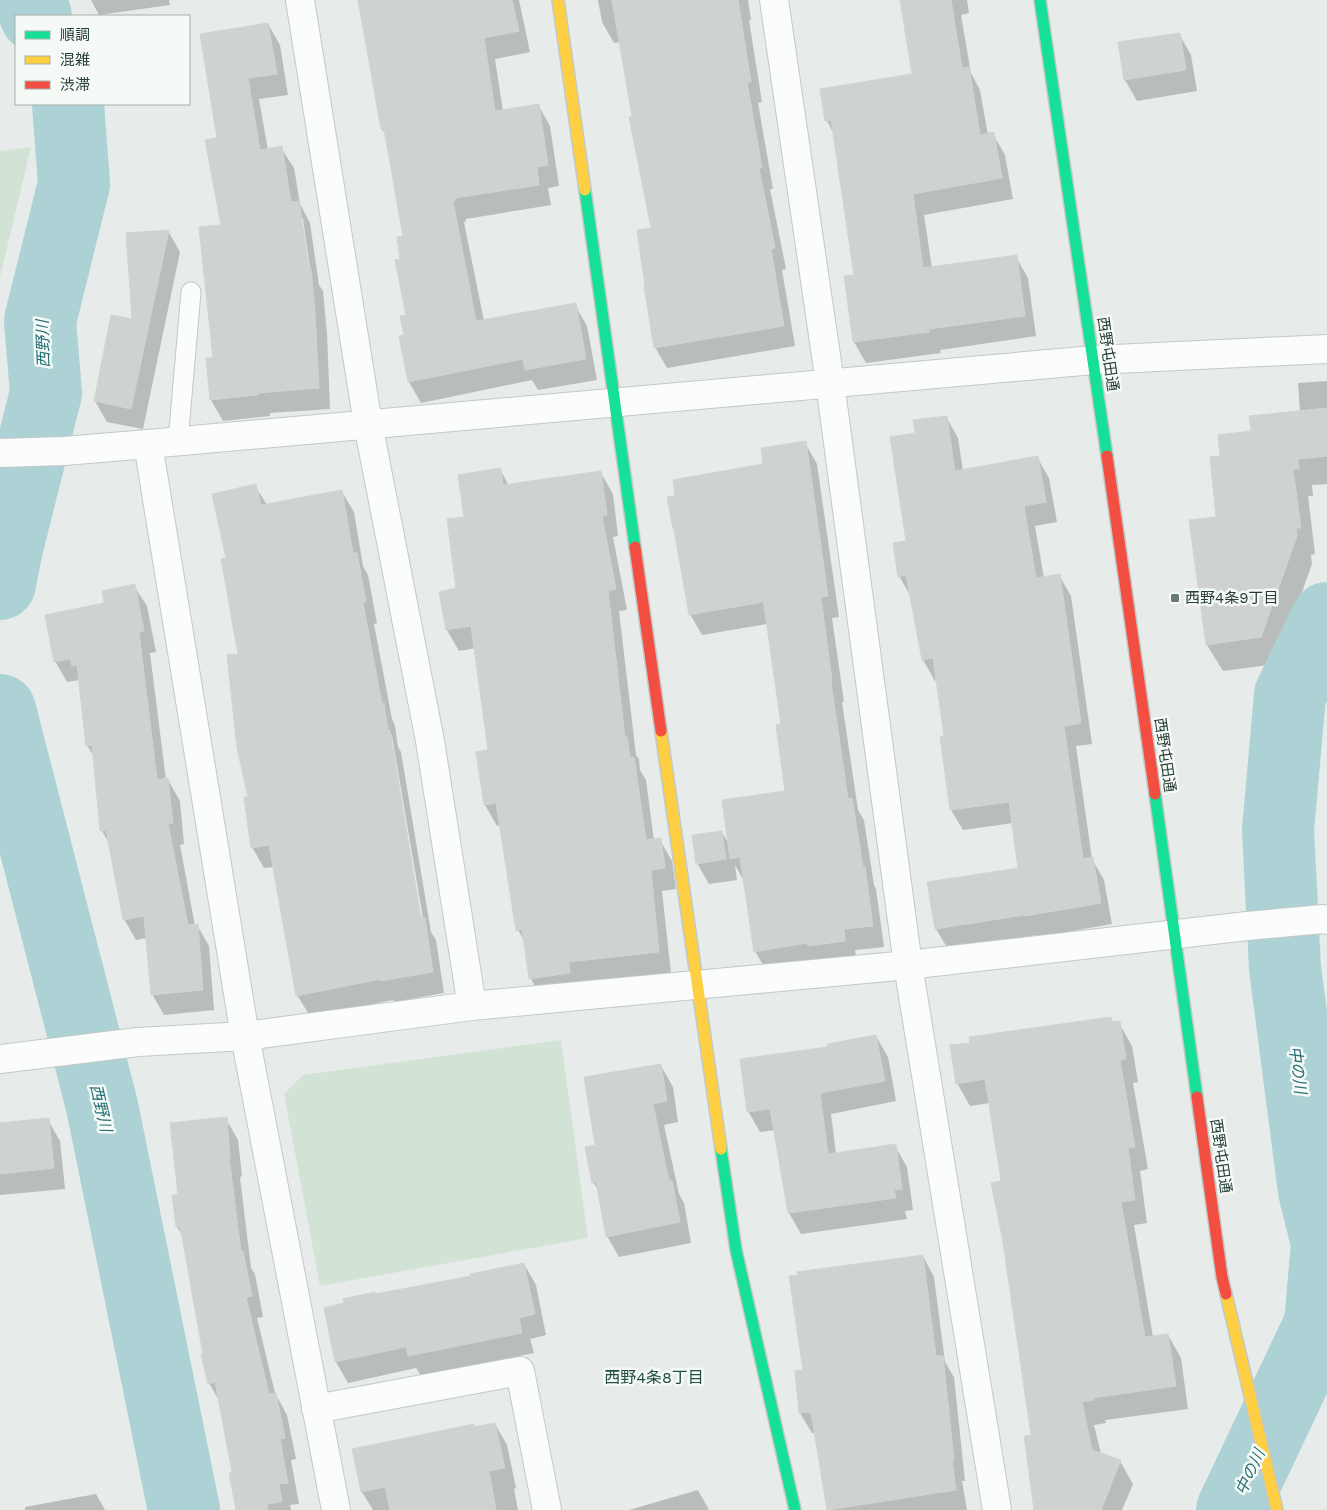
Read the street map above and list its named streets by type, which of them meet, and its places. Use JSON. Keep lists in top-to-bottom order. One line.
{"streets":{"street":["西野屯田通"]},"districts":["西野4条8丁目"],"water":["西野川","中の川"],"places":{"transit":["西野4条9丁目"]},"legend":["順調","混雑","渋滞"]}
